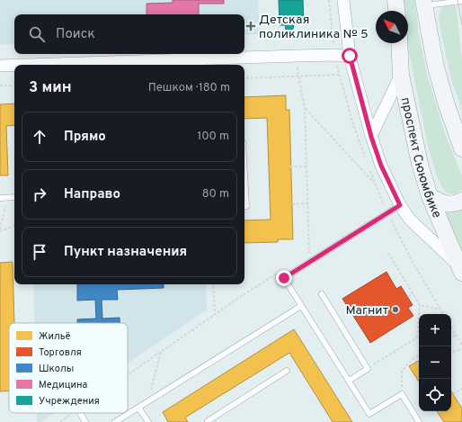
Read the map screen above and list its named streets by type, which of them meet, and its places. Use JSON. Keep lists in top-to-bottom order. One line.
{"streets":{"main road":["проспект Сююмбике"]},"places":{"health":["Детская поликлиника № 5"],"other":["Магнит"]},"legend":["Жильё","Торговля","Школы","Медицина","Учреждения"],"north":"top left","page":{"search":"Поиск","heading":["3 мин","Пешком · 180 m"],"list":[["Прямо","100 m"],["Направо","80 m"],"Пункт назначения"],"map_buttons":["+","−"]}}
